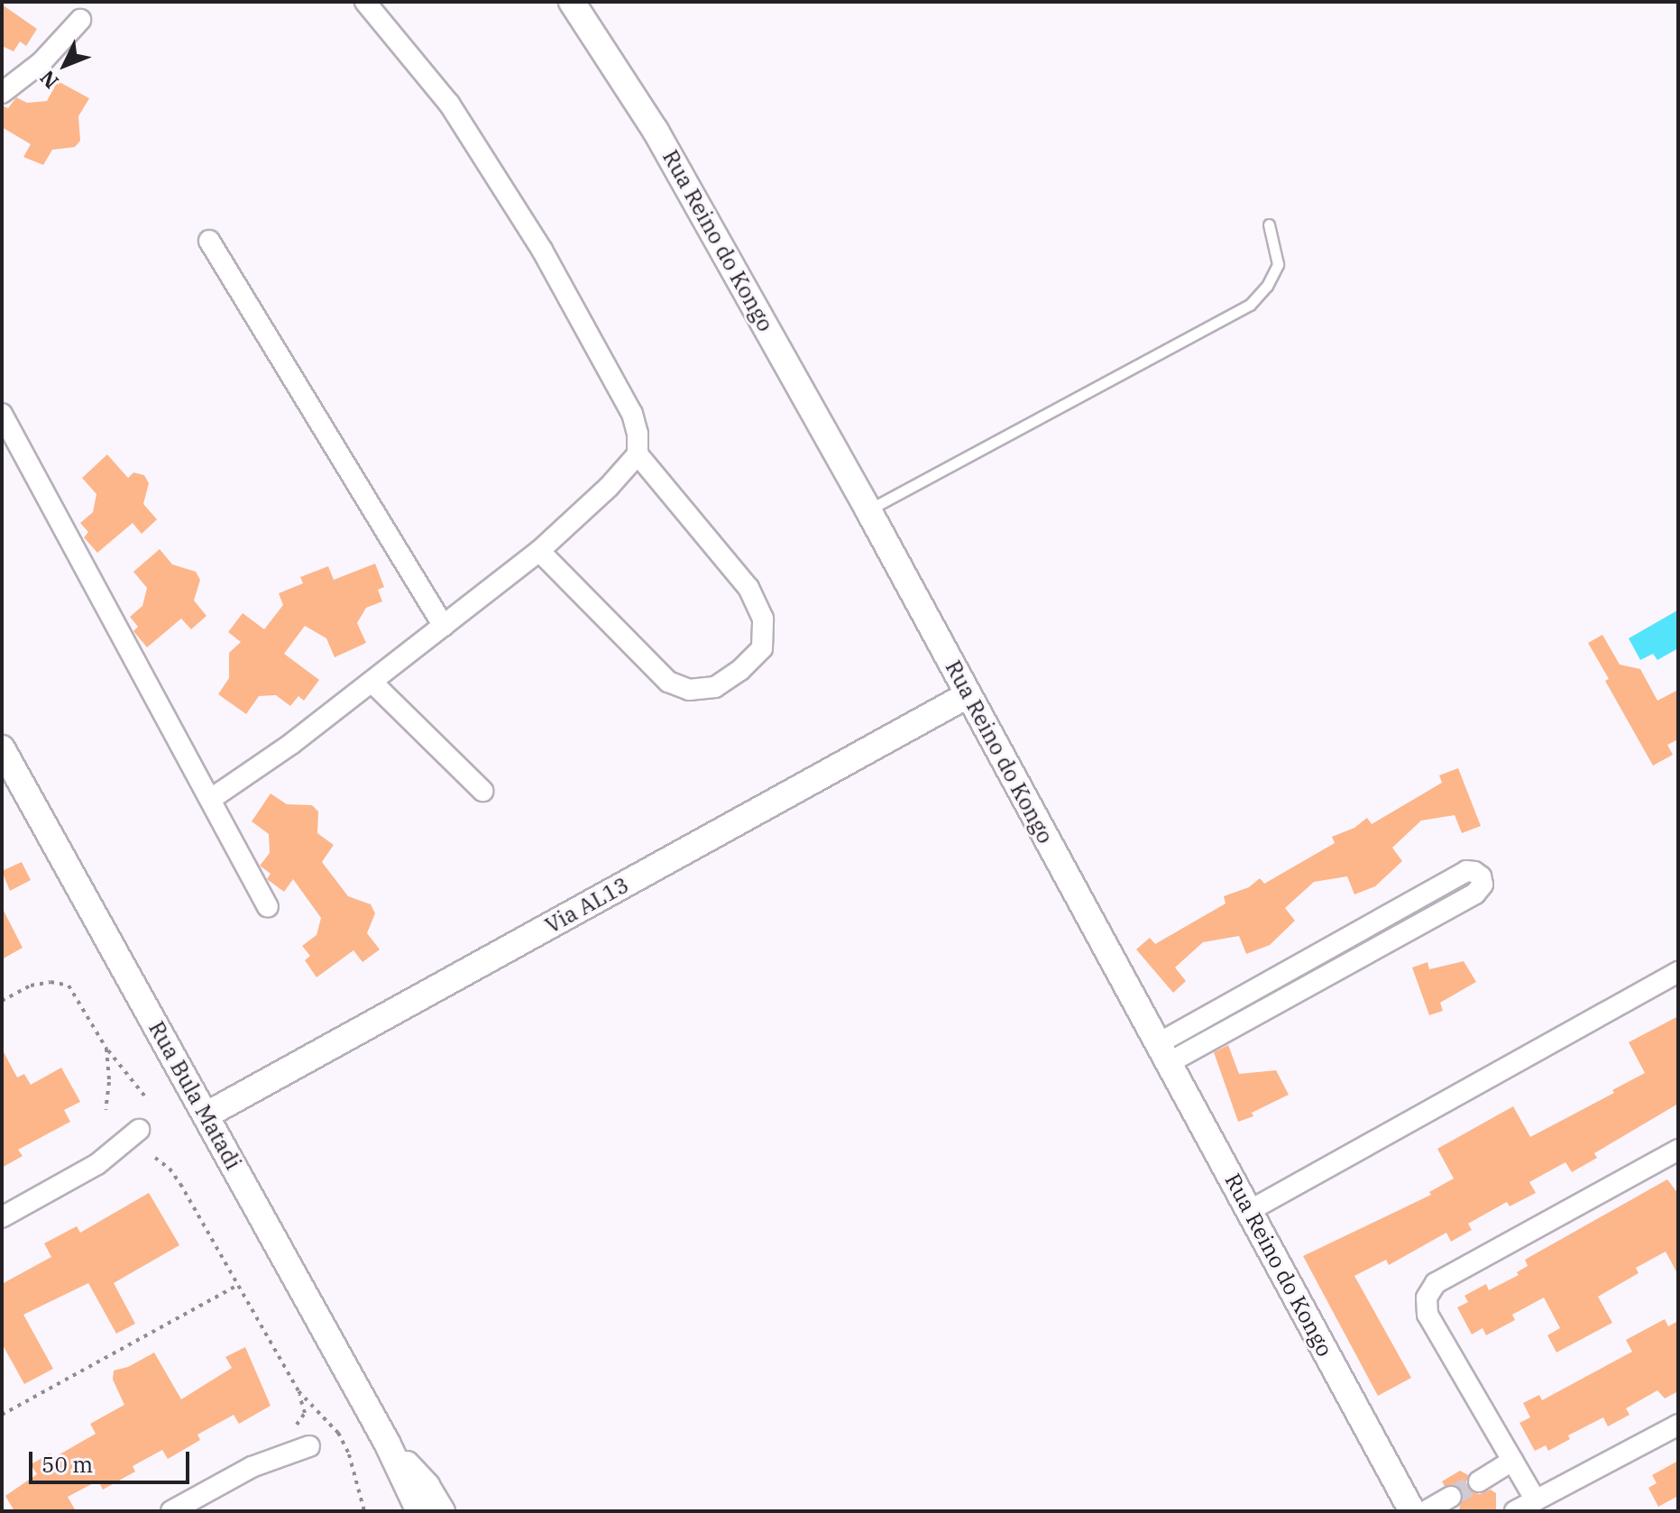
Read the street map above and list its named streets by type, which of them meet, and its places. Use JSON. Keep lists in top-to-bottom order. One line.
{"streets":{"street":["Rua Reino do Kongo","Via AL13","Rua Bula Matadi"]},"crossings":[["Rua Reino do Kongo","Via AL13"],["Via AL13","Rua Bula Matadi"]],"scale_bar":"50 m","north":"bottom left"}
